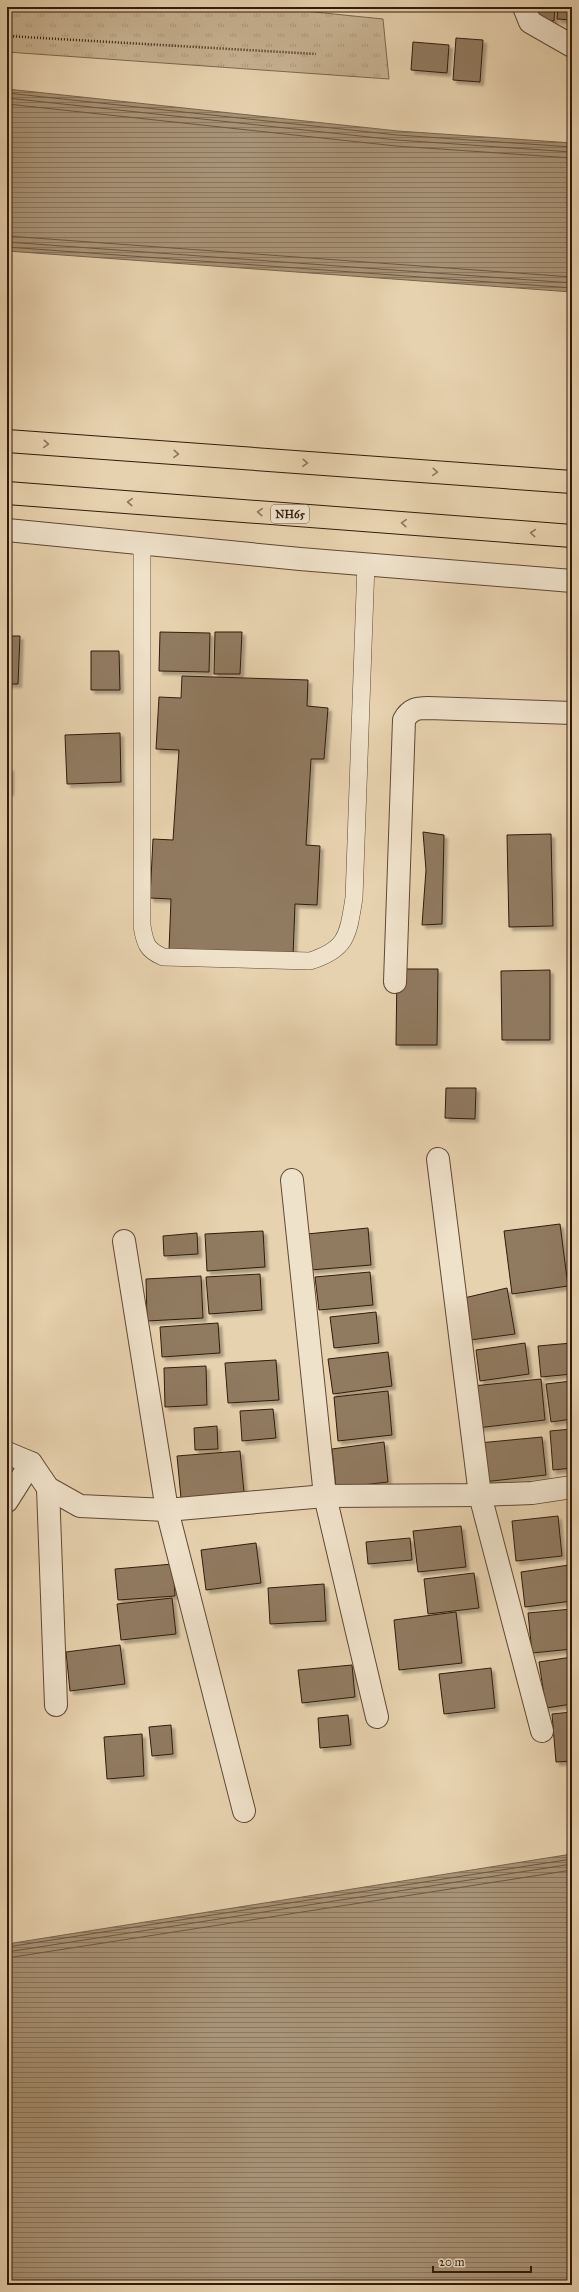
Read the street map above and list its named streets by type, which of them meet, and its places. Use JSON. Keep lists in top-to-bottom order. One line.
{"streets":{"highway":["NH65"]},"scale_bar":"20 m"}
